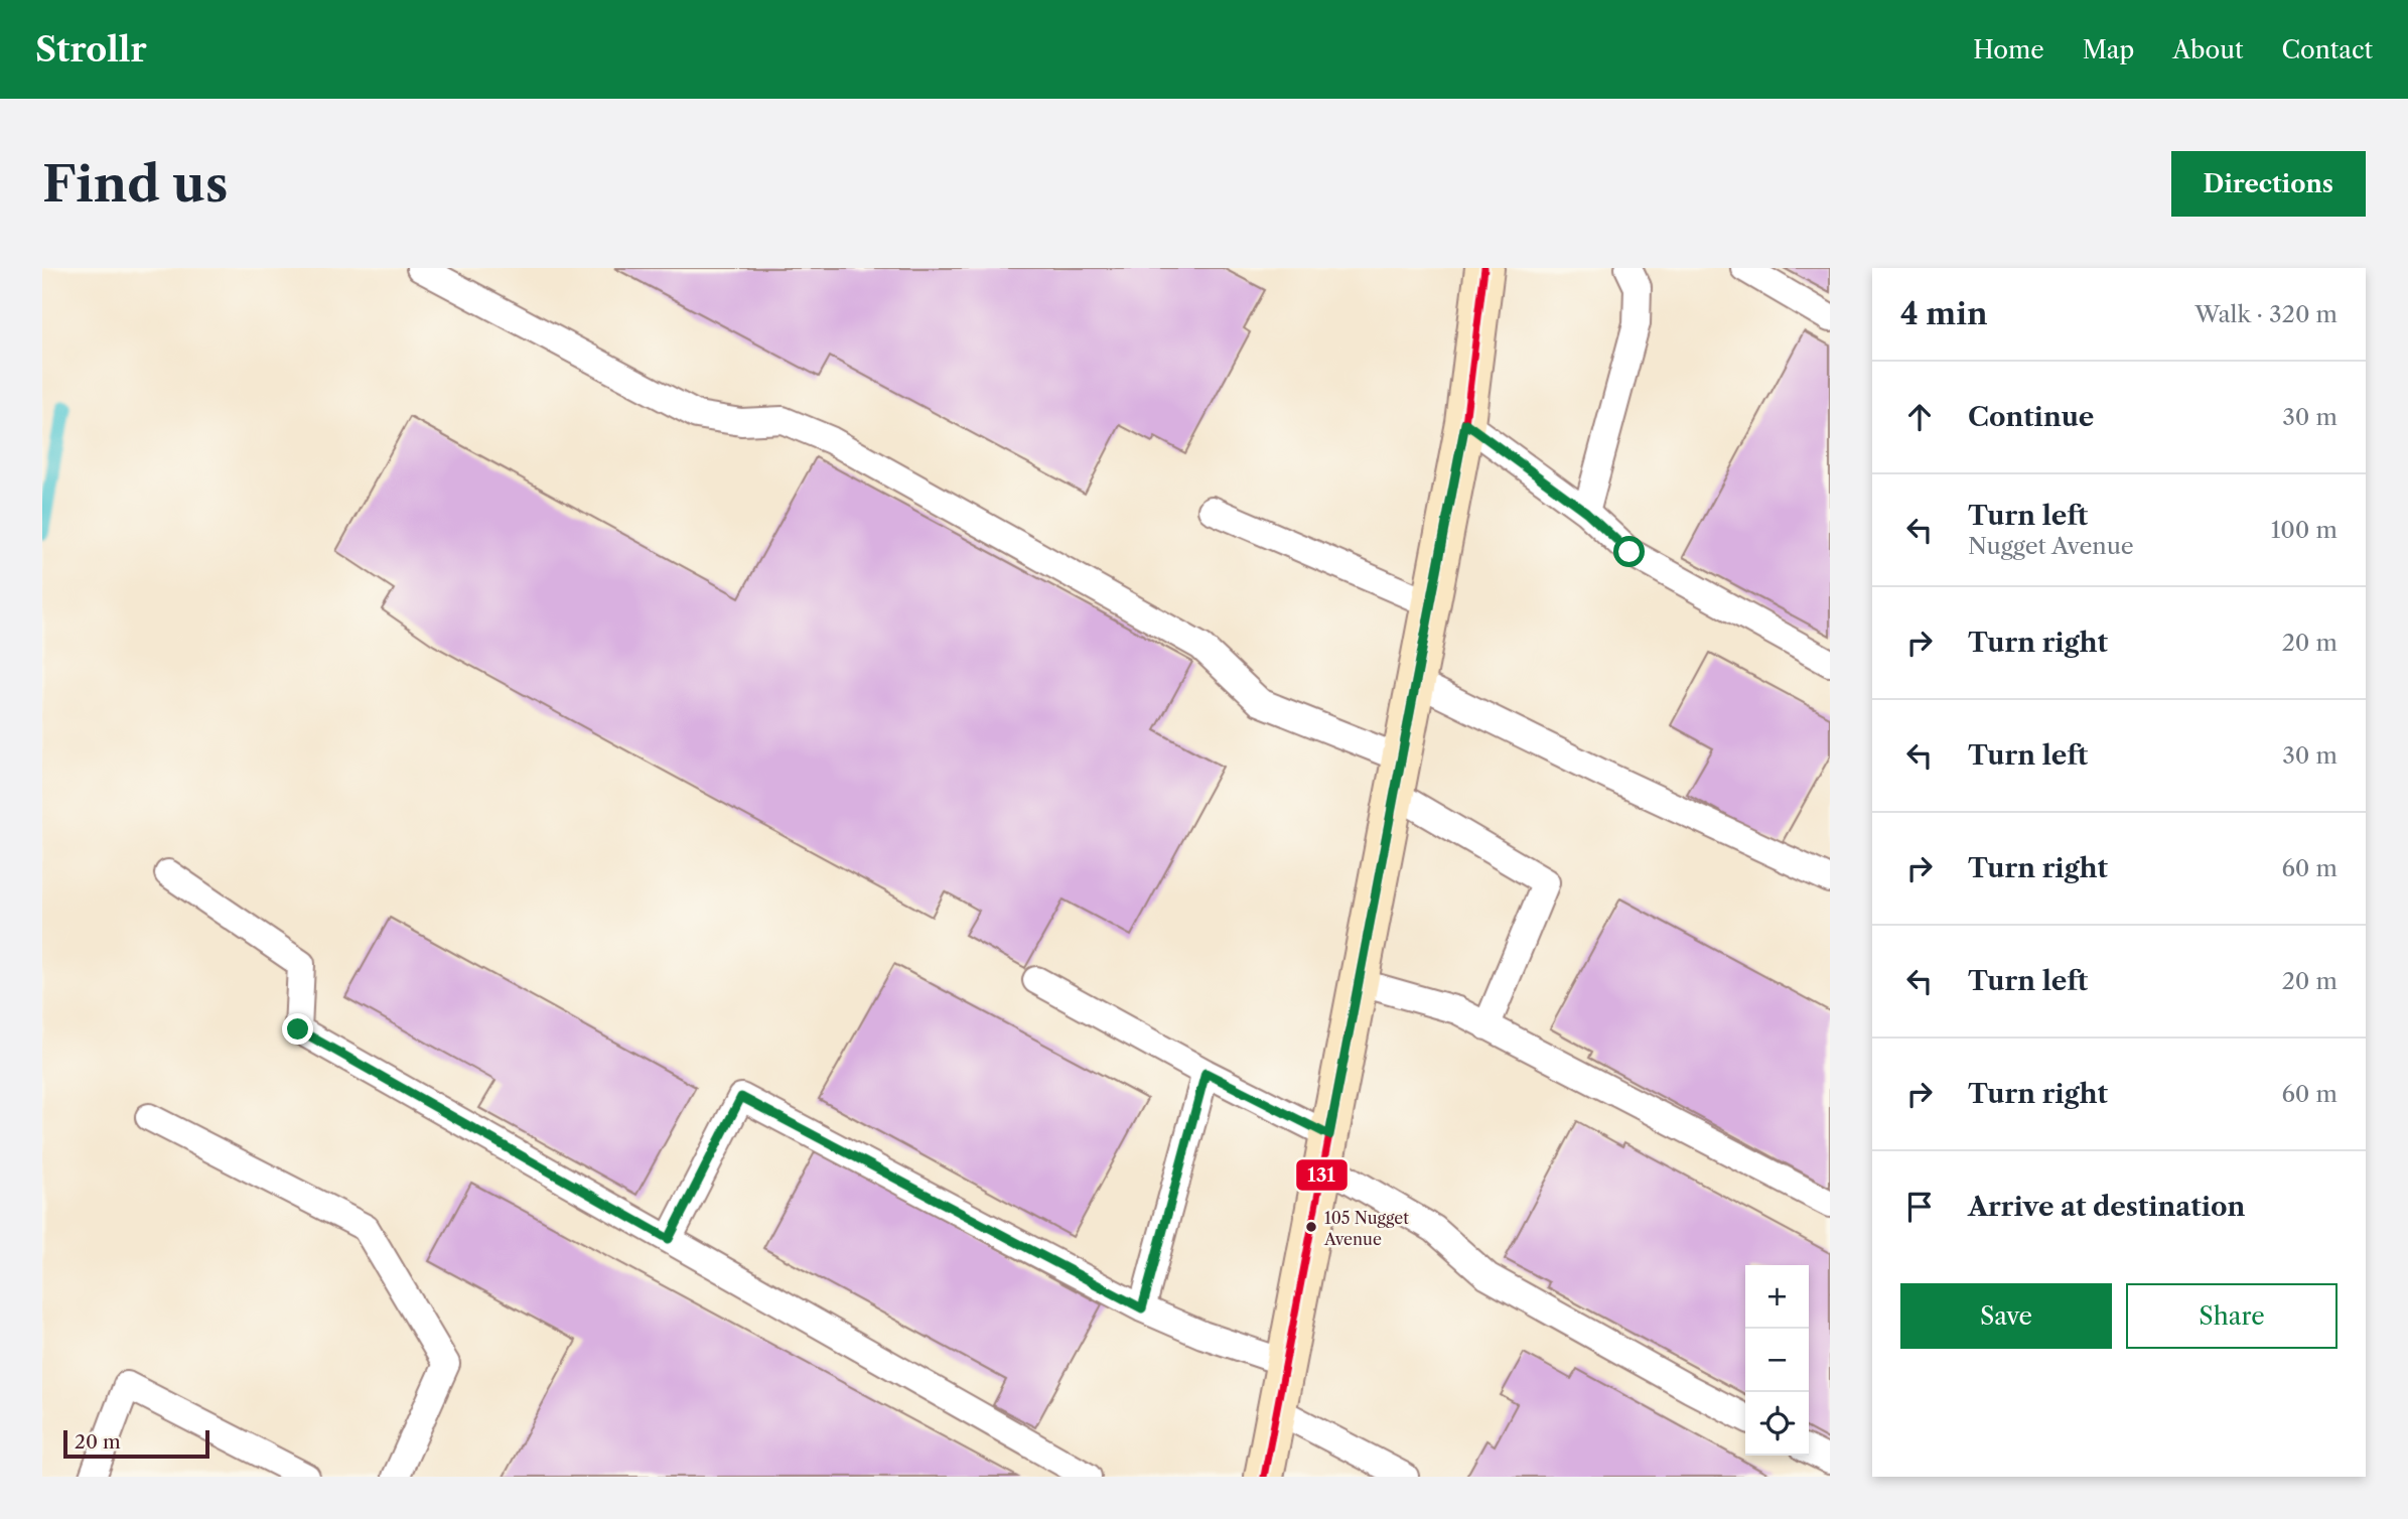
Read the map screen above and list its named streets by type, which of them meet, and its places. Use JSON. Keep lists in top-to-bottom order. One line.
{"places":["105 Nugget Avenue"],"lines":["transit line 131"],"scale_bar":"20 m","page":{"header":"Strollr","nav":["Home","Map","About","Contact"],"buttons":["Directions",["Save","Share"]],"title":"Find us","heading":["4 min","Walk · 320 m"],"list":[["Continue","30 m"],["Turn left","Nugget Avenue","100 m"],["Turn right","20 m"],["Turn left","30 m"],["Turn right","60 m"],["Turn left","20 m"],["Turn right","60 m"],"Arrive at destination"],"map_buttons":["+","−"],"scale":"20 m"}}
